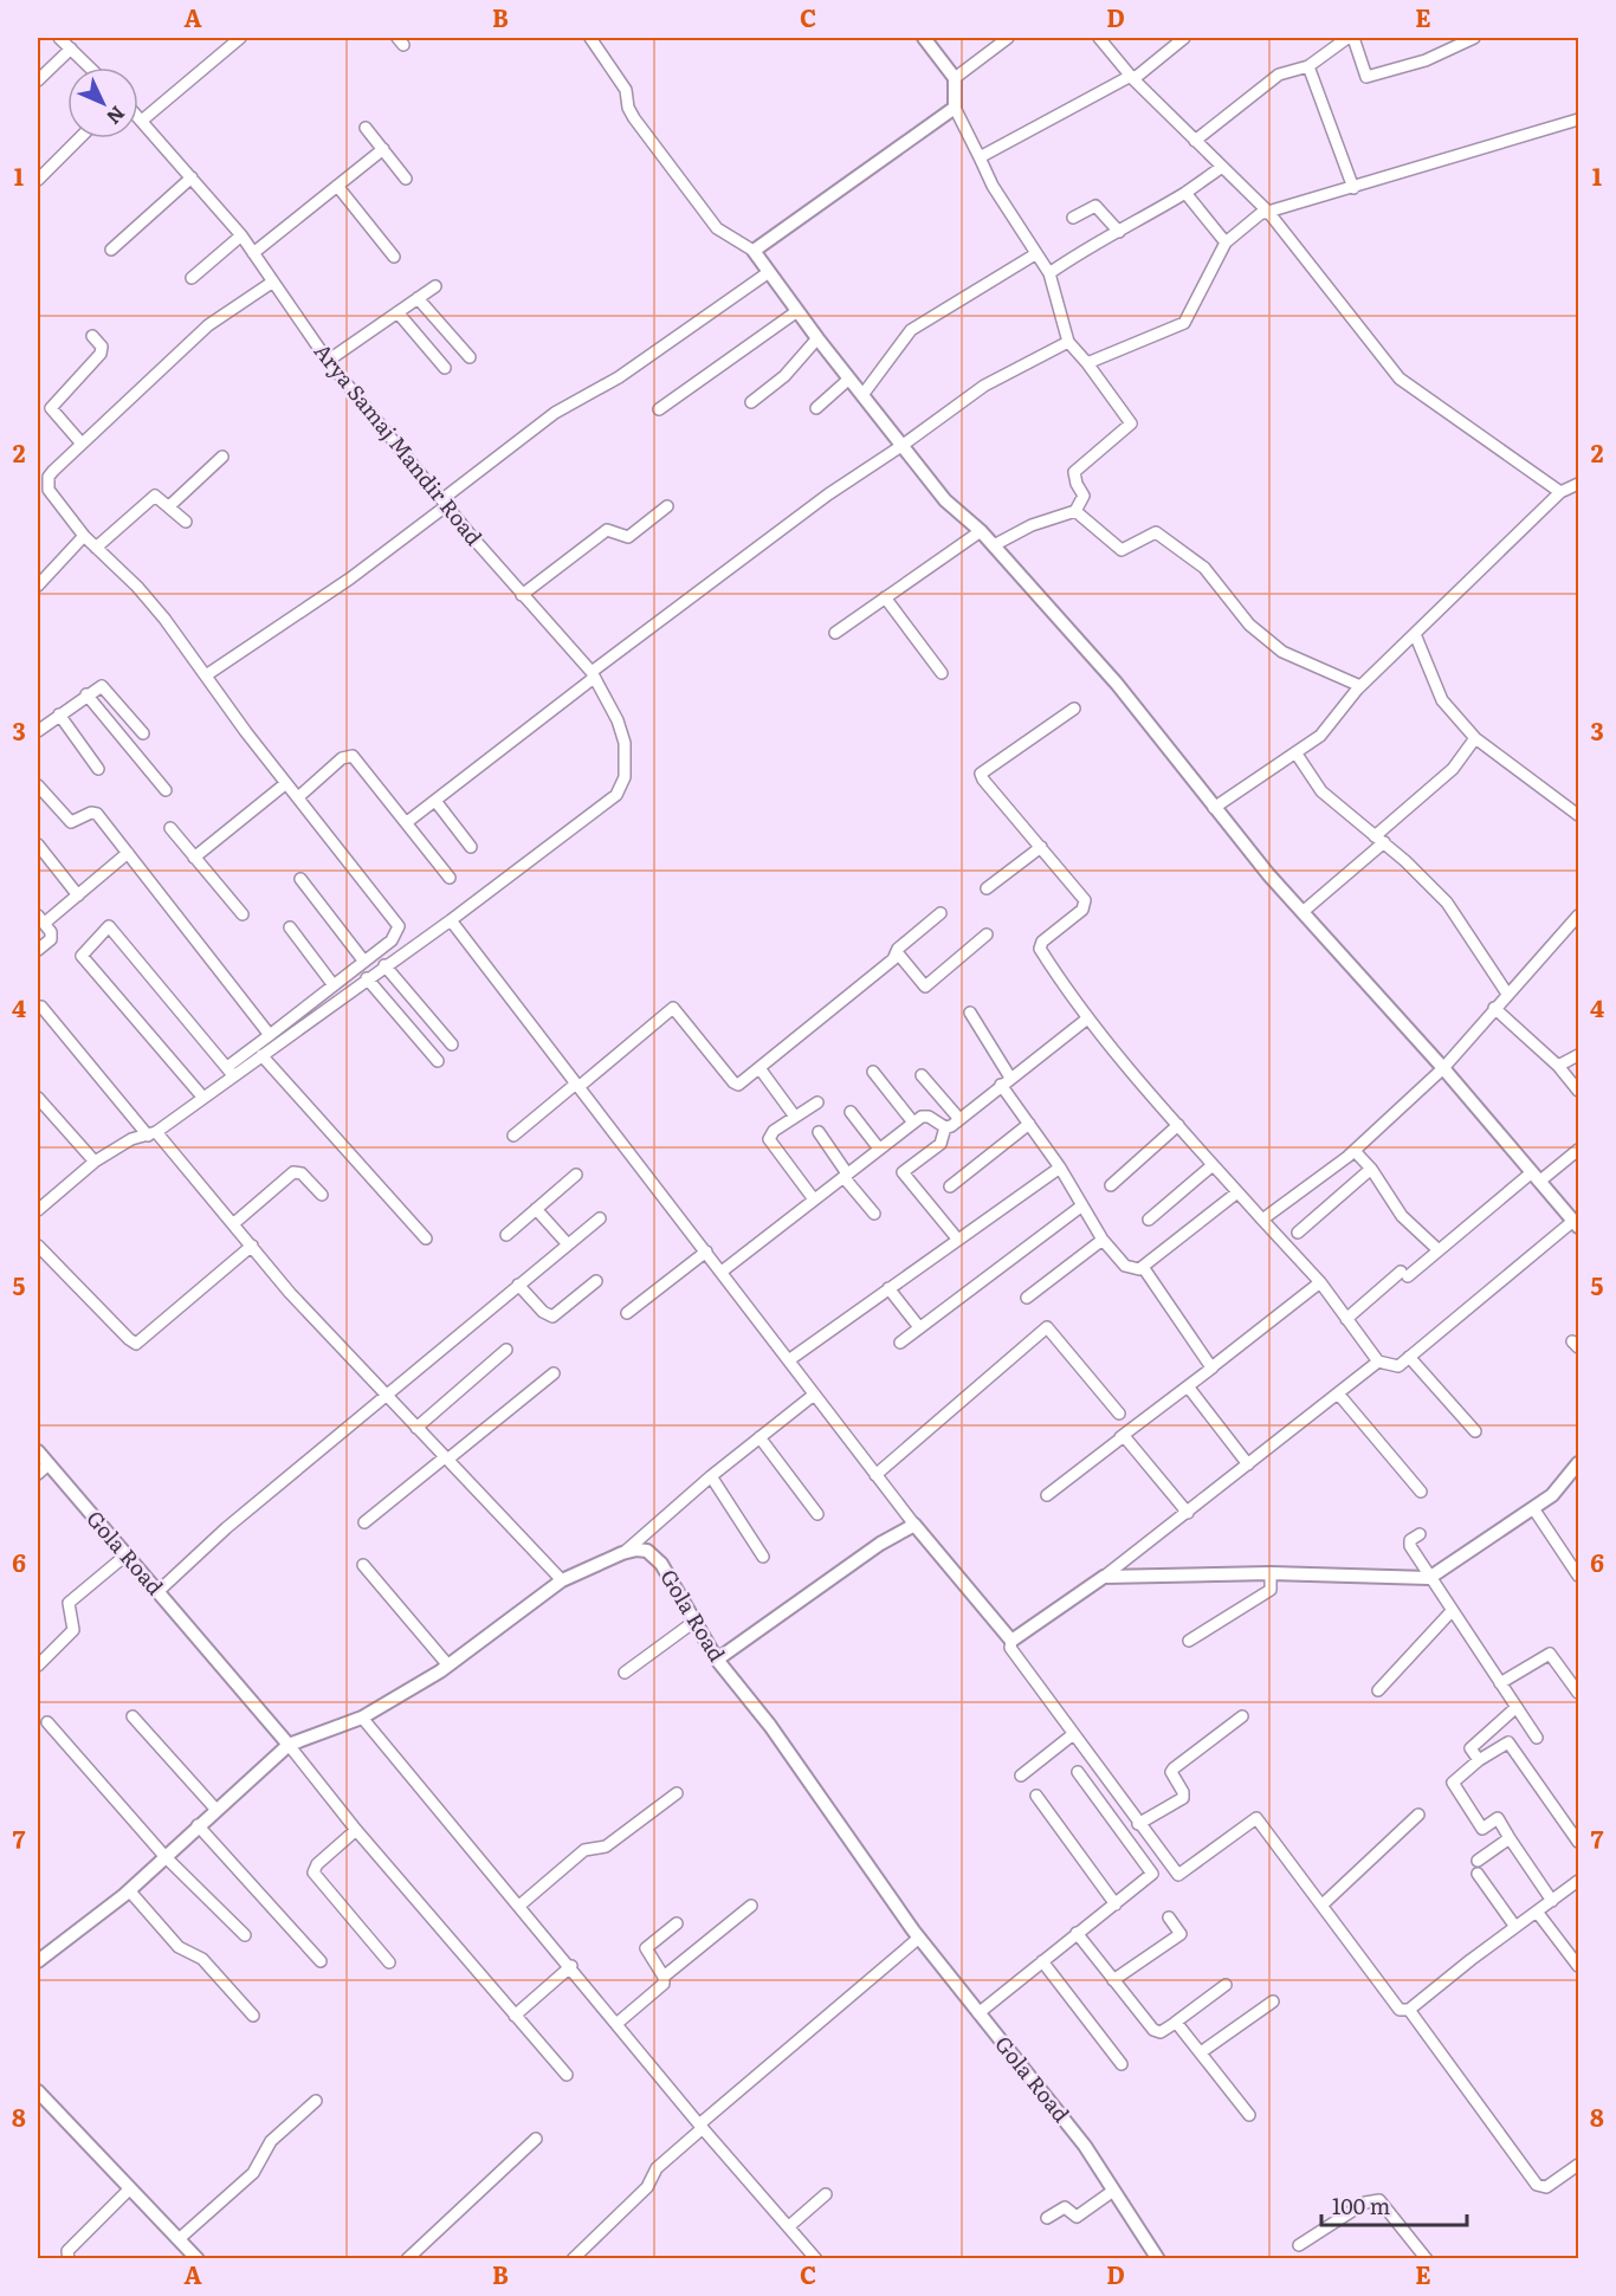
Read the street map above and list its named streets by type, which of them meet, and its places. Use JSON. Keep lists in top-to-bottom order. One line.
{"streets":{"street":["Arya Samaj Mandir Road","Gola Road"]},"scale_bar":"100 m","north":"bottom right","grid":{"columns":["A","B","C","D","E"],"rows":["1","2","3","4","5","6","7","8"]}}
